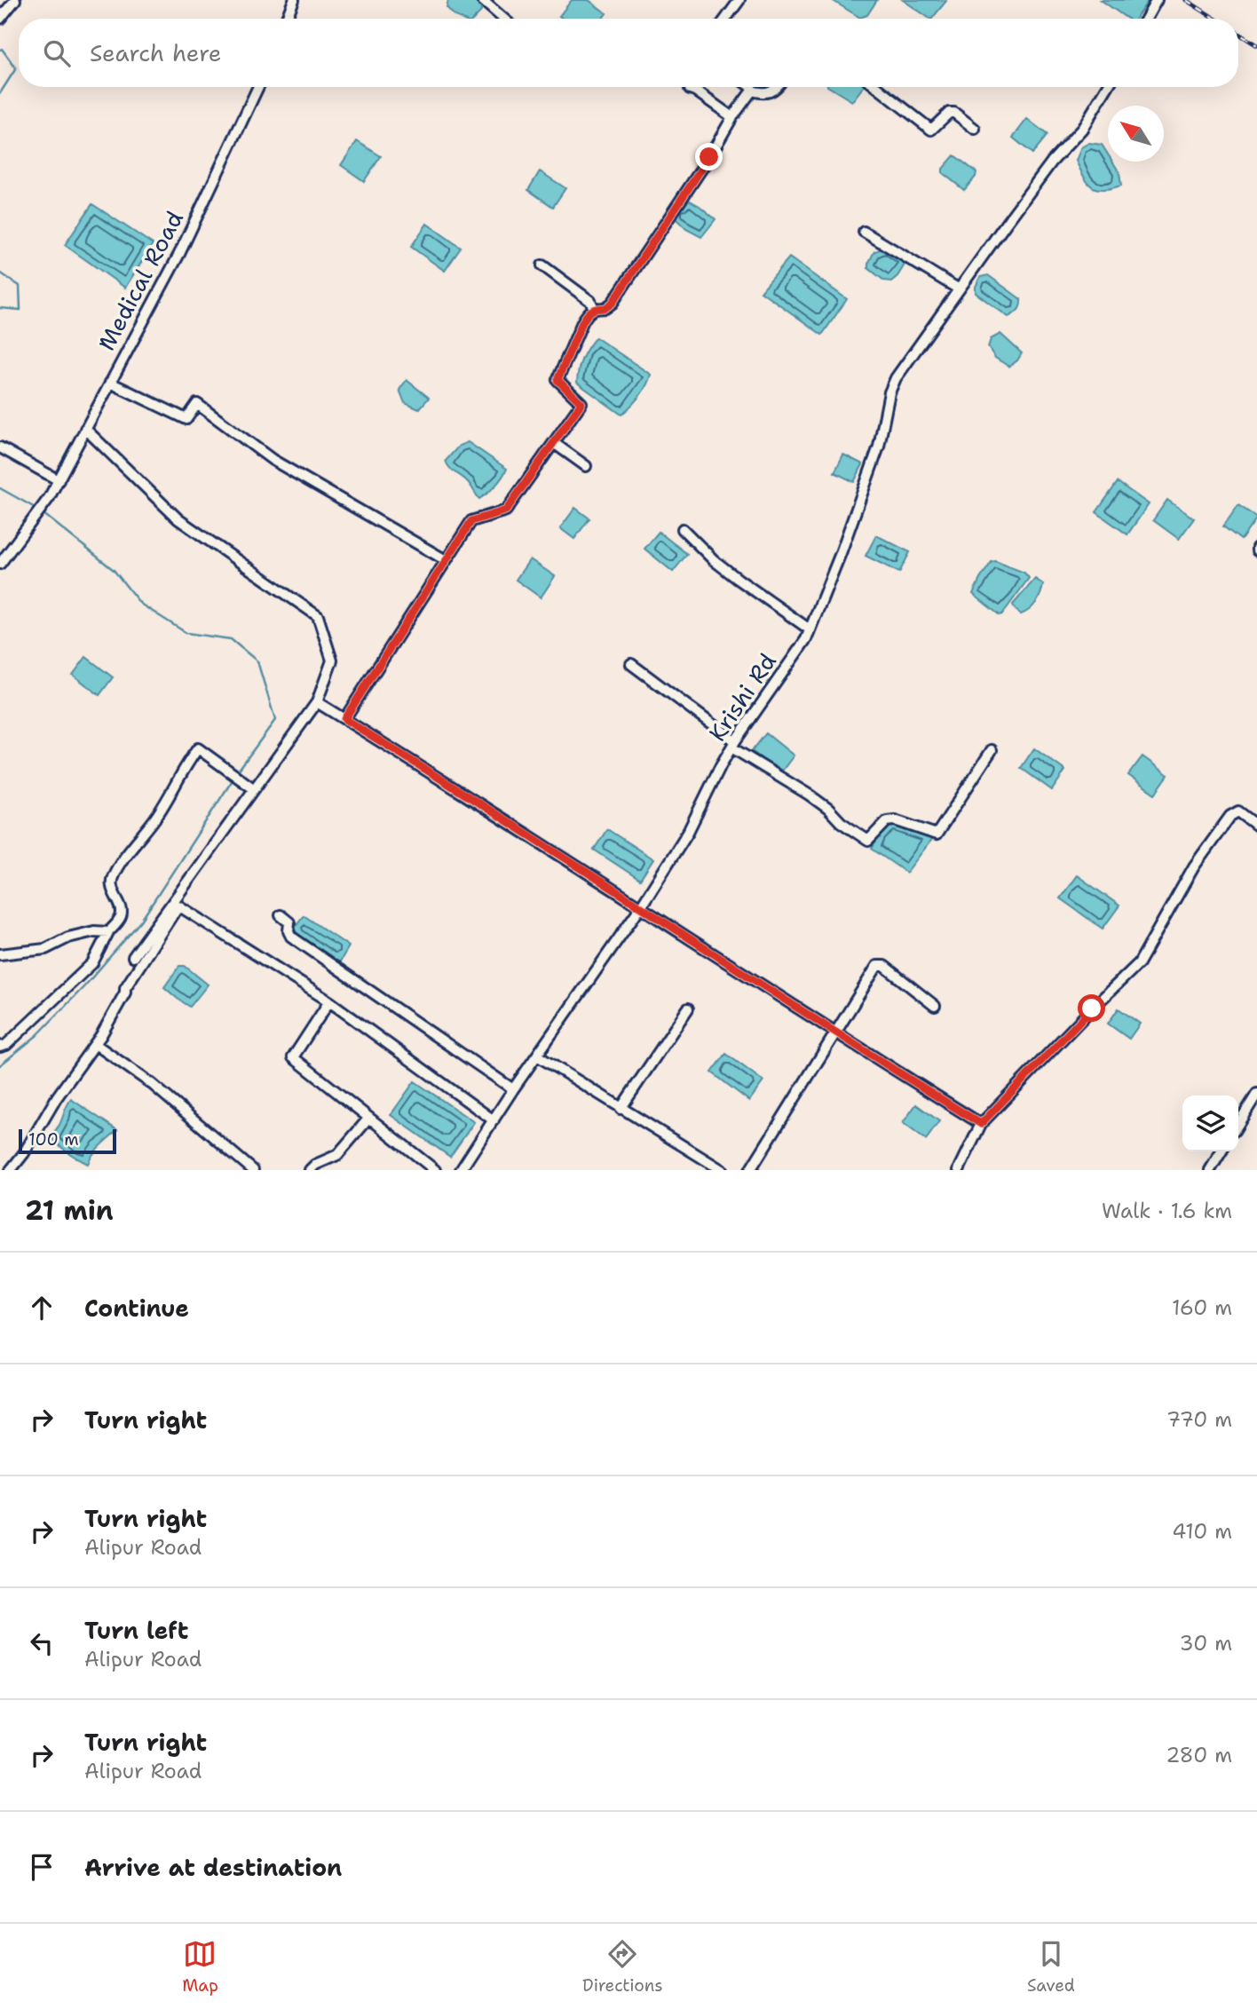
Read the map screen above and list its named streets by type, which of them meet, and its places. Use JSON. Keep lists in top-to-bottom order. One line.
{"streets":{"street":["Medical Road","Krishi Rd"]},"scale_bar":"100 m","north":"top left","page":{"search":"Search here","scale":"100 m","heading":["21 min","Walk · 1.6 km"],"list":[["Continue","160 m"],["Turn right","770 m"],["Turn right","Alipur Road","410 m"],["Turn left","Alipur Road","30 m"],["Turn right","Alipur Road","280 m"],"Arrive at destination"],"nav":["Map","Directions","Saved"]}}
